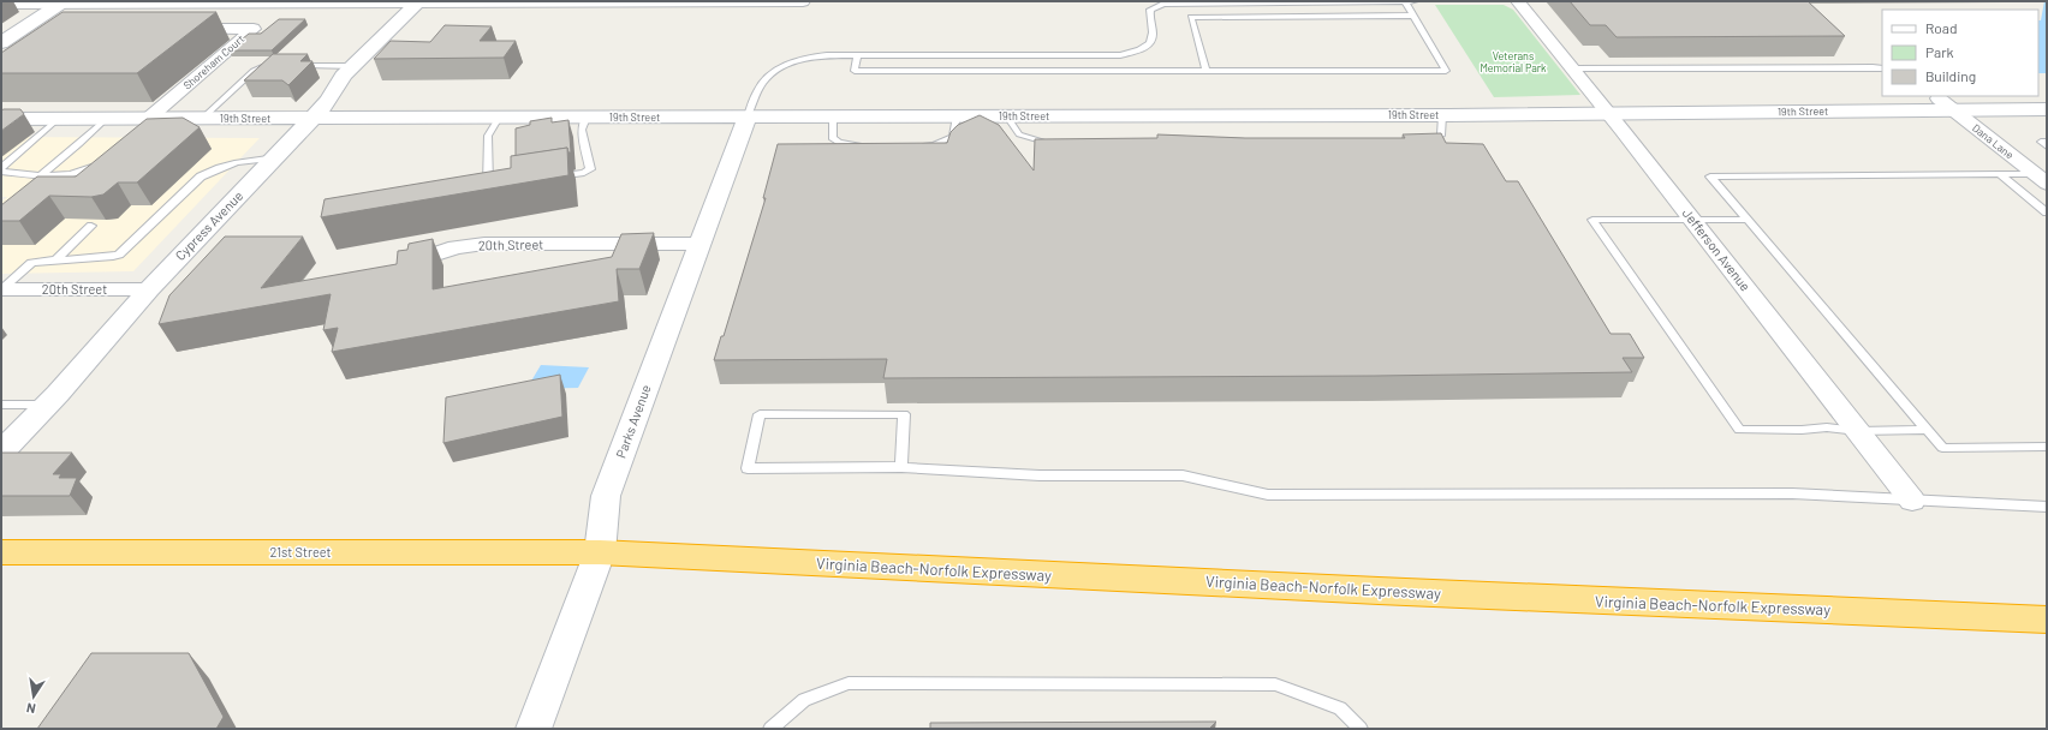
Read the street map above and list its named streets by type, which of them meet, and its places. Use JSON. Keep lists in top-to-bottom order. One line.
{"streets":{"highway":["21st Street","Virginia Beach-Norfolk Expressway"],"street":["Shoreham Court","19th Street","Dana Lane","Cypress Avenue","20th Street","Jefferson Avenue","Parks Avenue"]},"crossings":[["Shoreham Court","19th Street"],["19th Street","Dana Lane"],["19th Street","Cypress Avenue"],["19th Street","Jefferson Avenue"],["19th Street","Parks Avenue"],["Cypress Avenue","20th Street"],["20th Street","Parks Avenue"],["Parks Avenue","21st Street"],["Parks Avenue","Virginia Beach-Norfolk Expressway"],["21st Street","Virginia Beach-Norfolk Expressway"]],"parks":["Veterans Memorial Park"],"legend":["Road","Park","Building"],"north":"bottom"}
